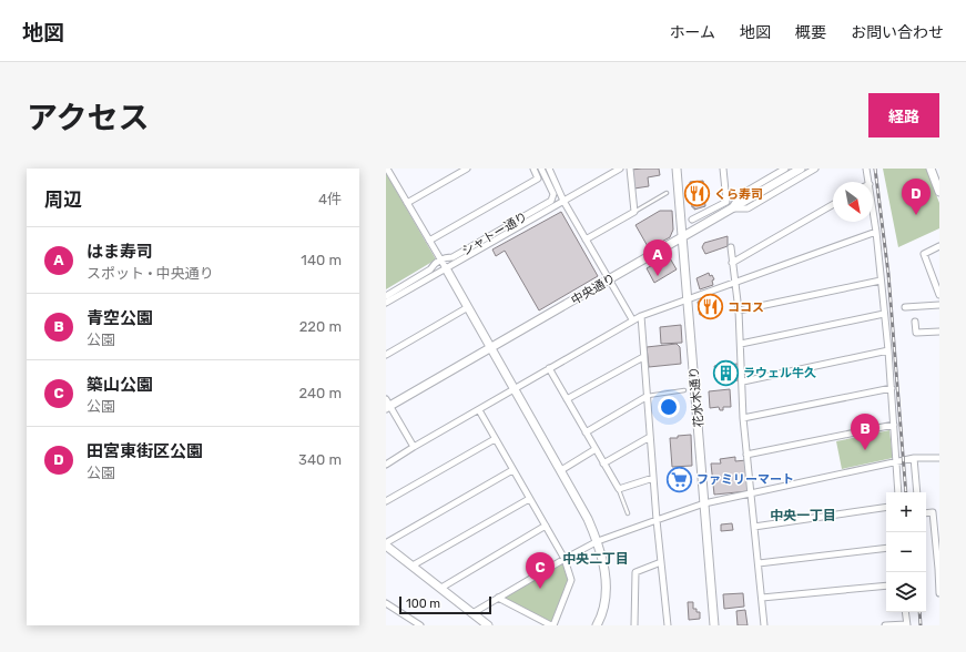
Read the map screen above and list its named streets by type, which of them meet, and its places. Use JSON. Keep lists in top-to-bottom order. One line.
{"streets":{"street":["シャトー通り","中央通り","花水木通り"]},"crossings":[["中央通り","花水木通り"]],"districts":["中央一丁目","中央二丁目"],"places":{"restaurant":["くら寿司","ココス"],"building":["ラウェル牛久"],"supermarket":["ファミリーマート"]},"scale_bar":"100 m","north":"bottom right","page":{"header":"地図","nav":["ホーム","地図","概要","お問い合わせ"],"title":"アクセス","buttons":"経路","heading":["周辺","4件"],"pins":["D","A","B","C"],"list":[{"mark":"A","name":"はま寿司","note":"スポット · 中央通り","value":"140 m"},{"mark":"B","name":"青空公園","note":"公園","value":"220 m"},{"mark":"C","name":"築山公園","note":"公園","value":"240 m"},{"mark":"D","name":"田宮東街区公園","note":"公園","value":"340 m"}],"map_buttons":["+","−"],"scale":"100 m"}}
